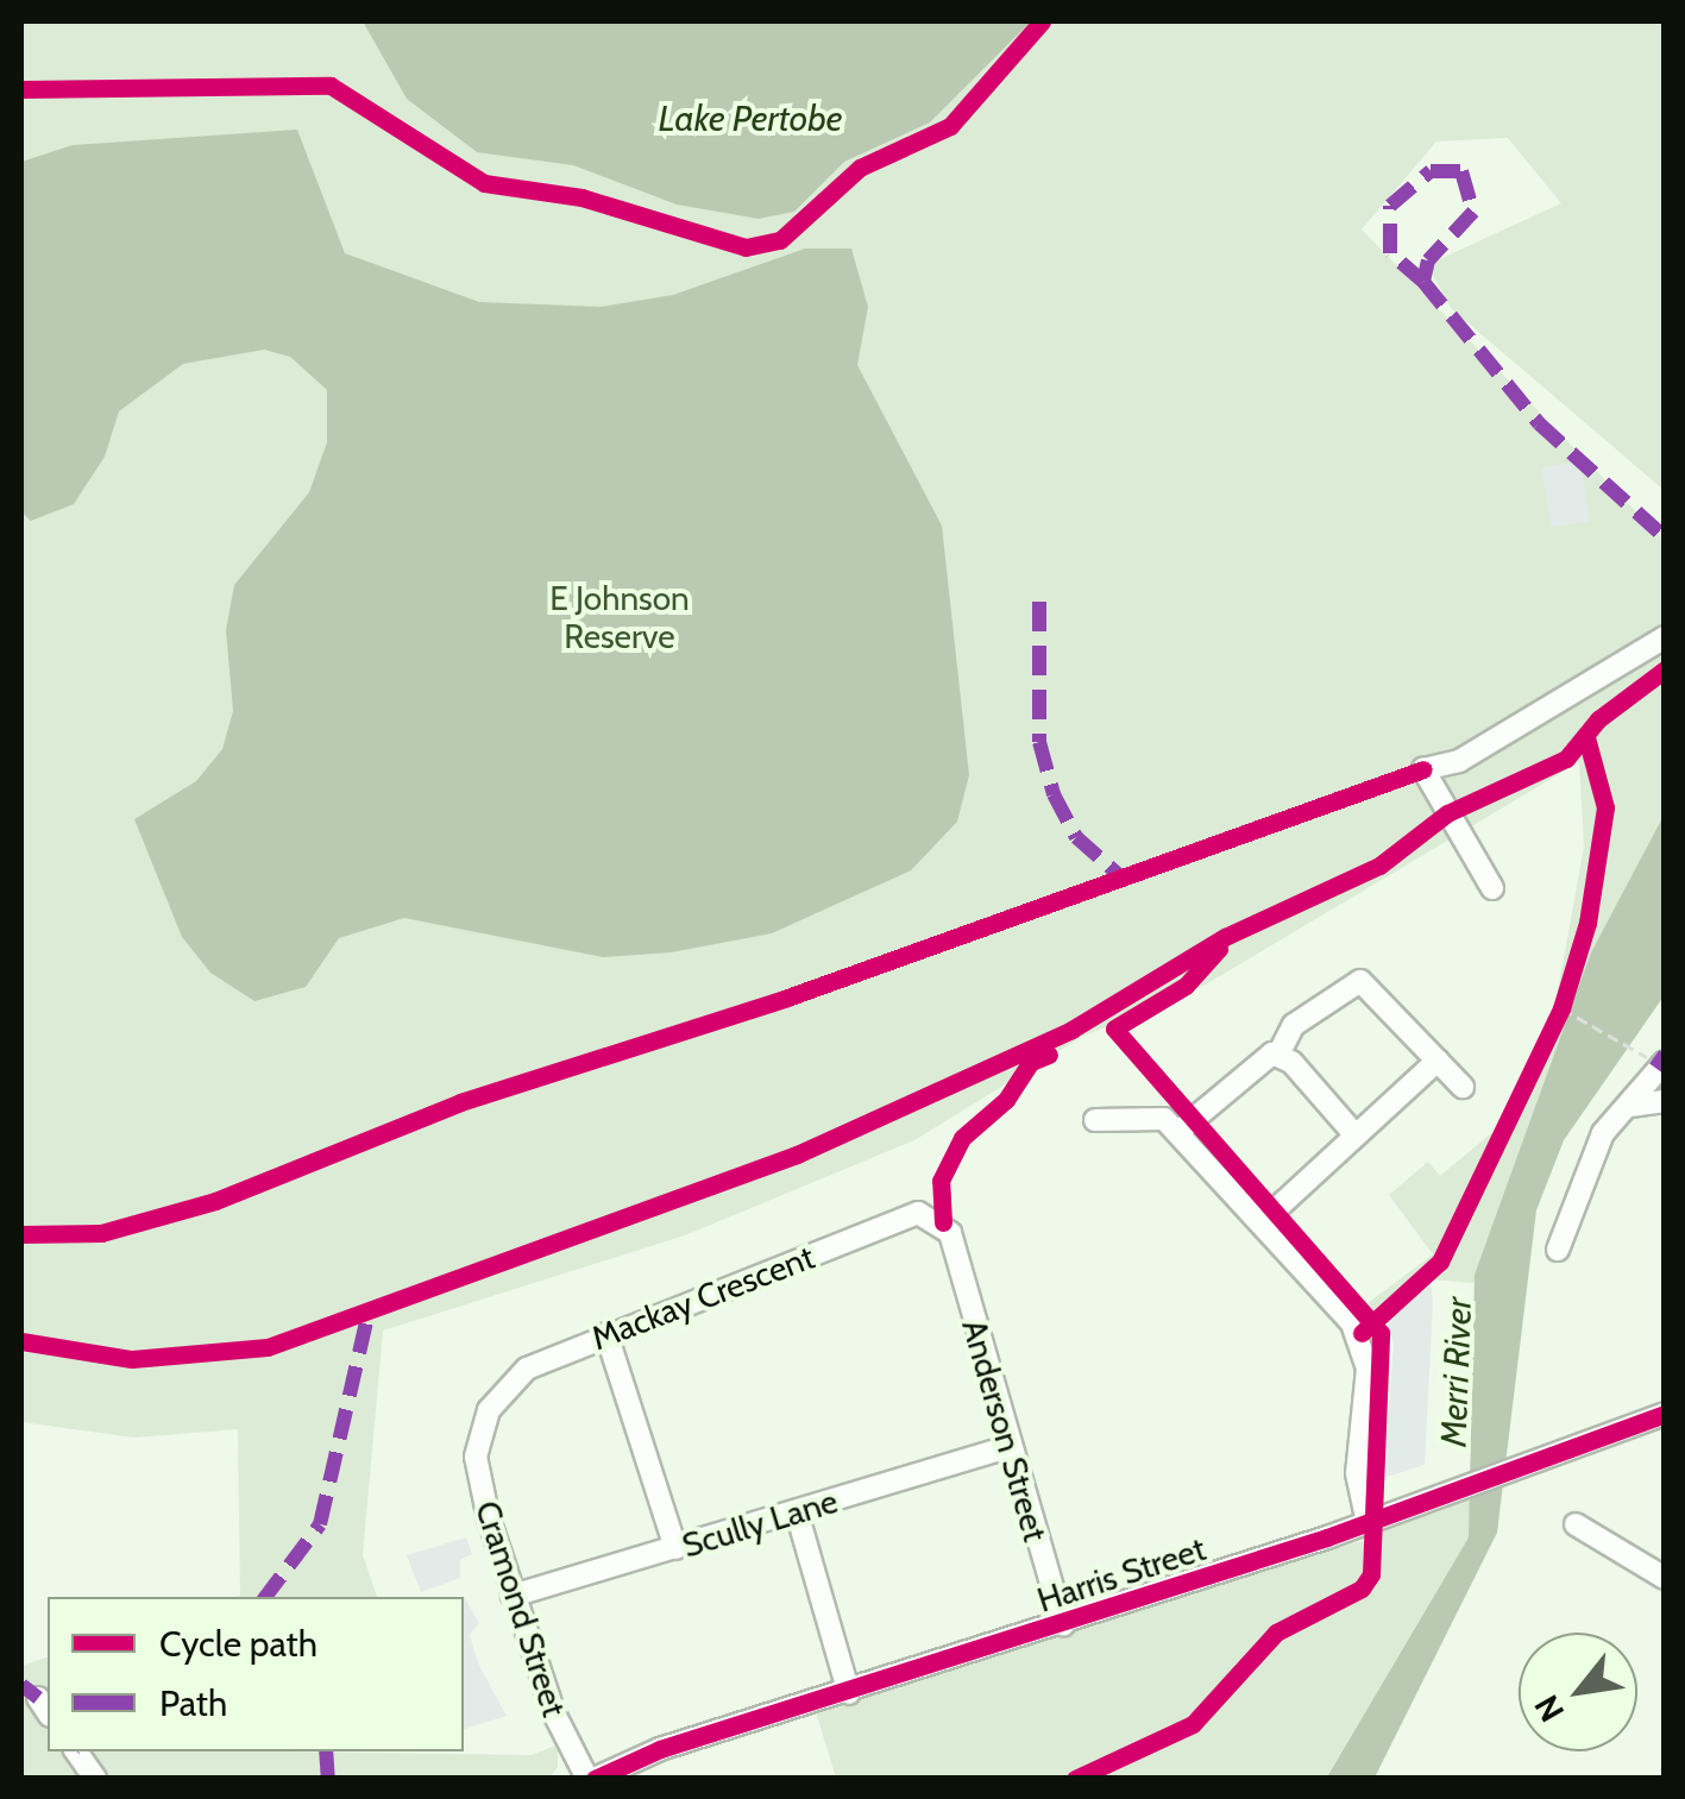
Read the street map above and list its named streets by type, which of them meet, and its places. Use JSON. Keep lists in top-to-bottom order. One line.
{"streets":{"street":["Mackay Crescent","Anderson Street","Scully Lane","Harris Street","Cramond Street"]},"crossings":[["Mackay Crescent","Anderson Street"],["Mackay Crescent","Cramond Street"],["Anderson Street","Scully Lane"],["Anderson Street","Harris Street"],["Scully Lane","Cramond Street"],["Harris Street","Cramond Street"]],"water":["Lake Pertobe","Merri River"],"parks":["E Johnson Reserve"],"legend":["Cycle path","Path"],"north":"bottom left"}
